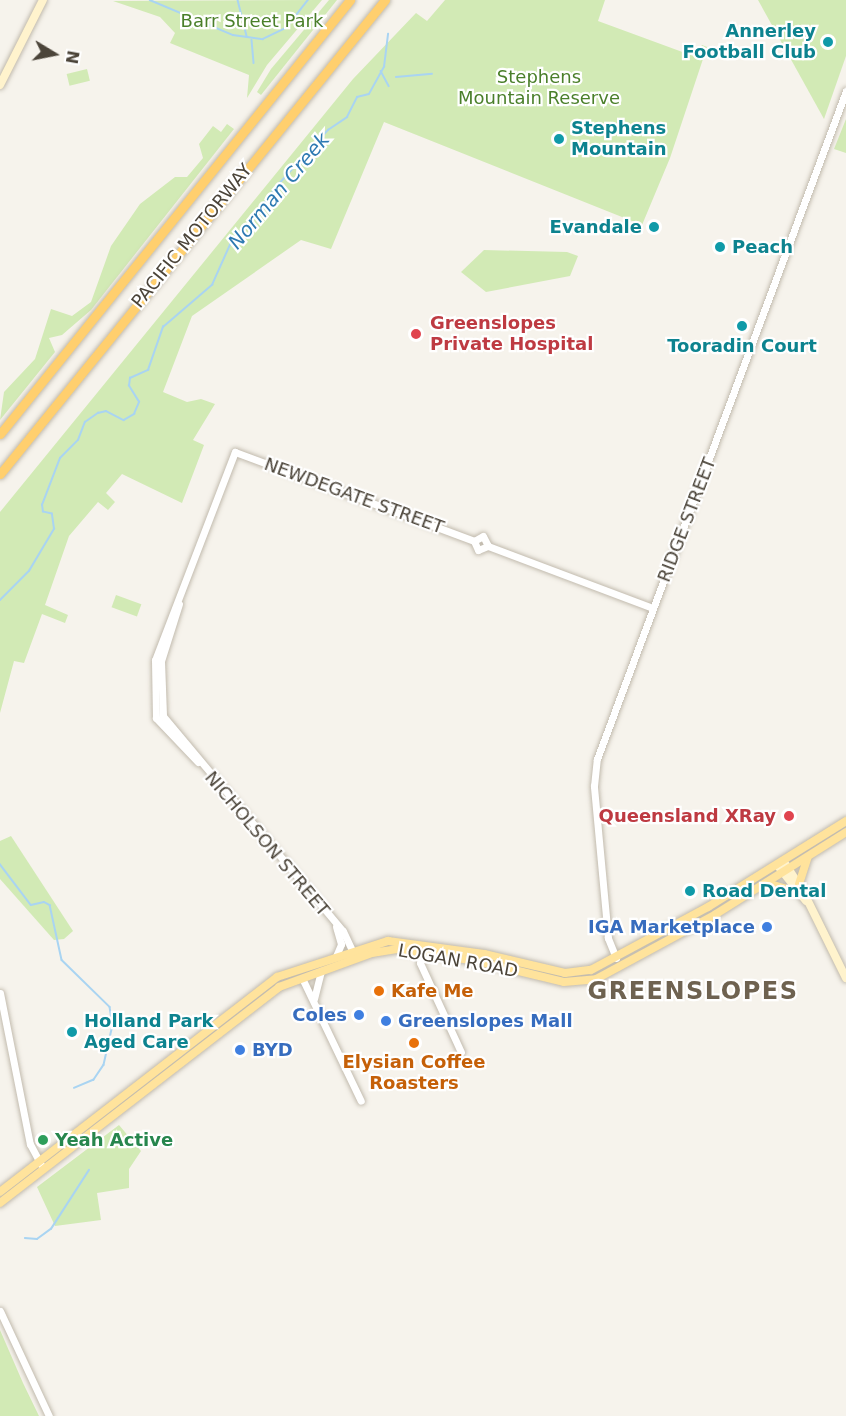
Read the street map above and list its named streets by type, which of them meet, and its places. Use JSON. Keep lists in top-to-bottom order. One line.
{"streets":{"highway":["PACIFIC MOTORWAY"],"main road":["LOGAN ROAD"],"street":["NEWDEGATE STREET","RIDGE STREET","NICHOLSON STREET"]},"crossings":[["NEWDEGATE STREET","RIDGE STREET"],["NEWDEGATE STREET","NICHOLSON STREET"],["RIDGE STREET","LOGAN ROAD"],["NICHOLSON STREET","LOGAN ROAD"]],"districts":["GREENSLOPES"],"water":["Norman Creek"],"parks":["Barr Street Park","Stephens Mountain Reserve"],"places":["Annerley Football Club","Stephens Mountain","Evandale","Peach","Tooradin Court","Greenslopes Private Hospital","Queensland XRay","Road Dental","IGA Marketplace","Kafe Me","Coles","Greenslopes Mall","Holland Park Aged Care","Elysian Coffee Roasters","BYD","Yeah Active"],"north":"right"}
